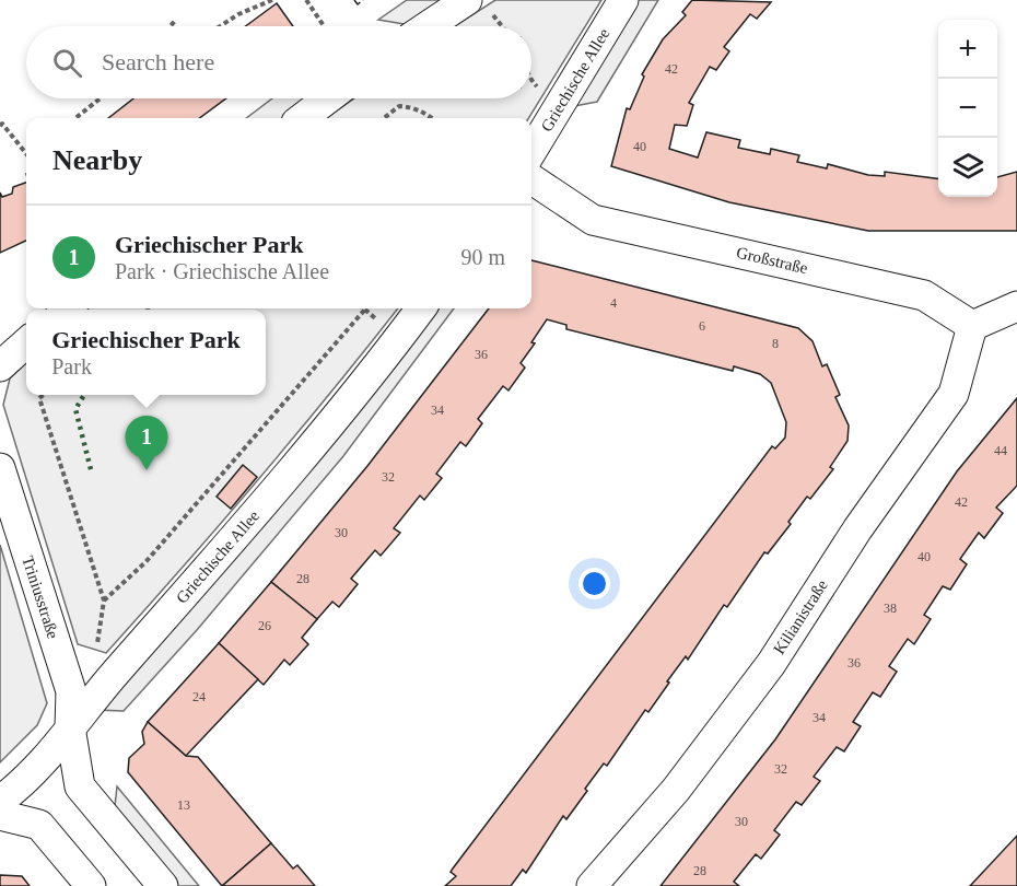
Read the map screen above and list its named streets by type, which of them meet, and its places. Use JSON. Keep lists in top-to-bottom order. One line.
{"streets":{"street":["Griechische Allee","Großstraße","Triniusstraße","Kilianistraße"]},"crossings":[["Griechische Allee","Triniusstraße"],["Großstraße","Kilianistraße"]],"house_numbers":["42","40","4","6","8","36","34","44","32","42","30","40","28","38","26","36","24","34","32","13","30","28"],"page":{"map_buttons":["+","−"],"search":"Search here","heading":"Nearby","list":[{"mark":"1","name":"Griechischer Park","note":"Park · Griechische Allee","value":"90 m"}],"popup":["Griechischer Park","Park"],"pins":"1"}}
